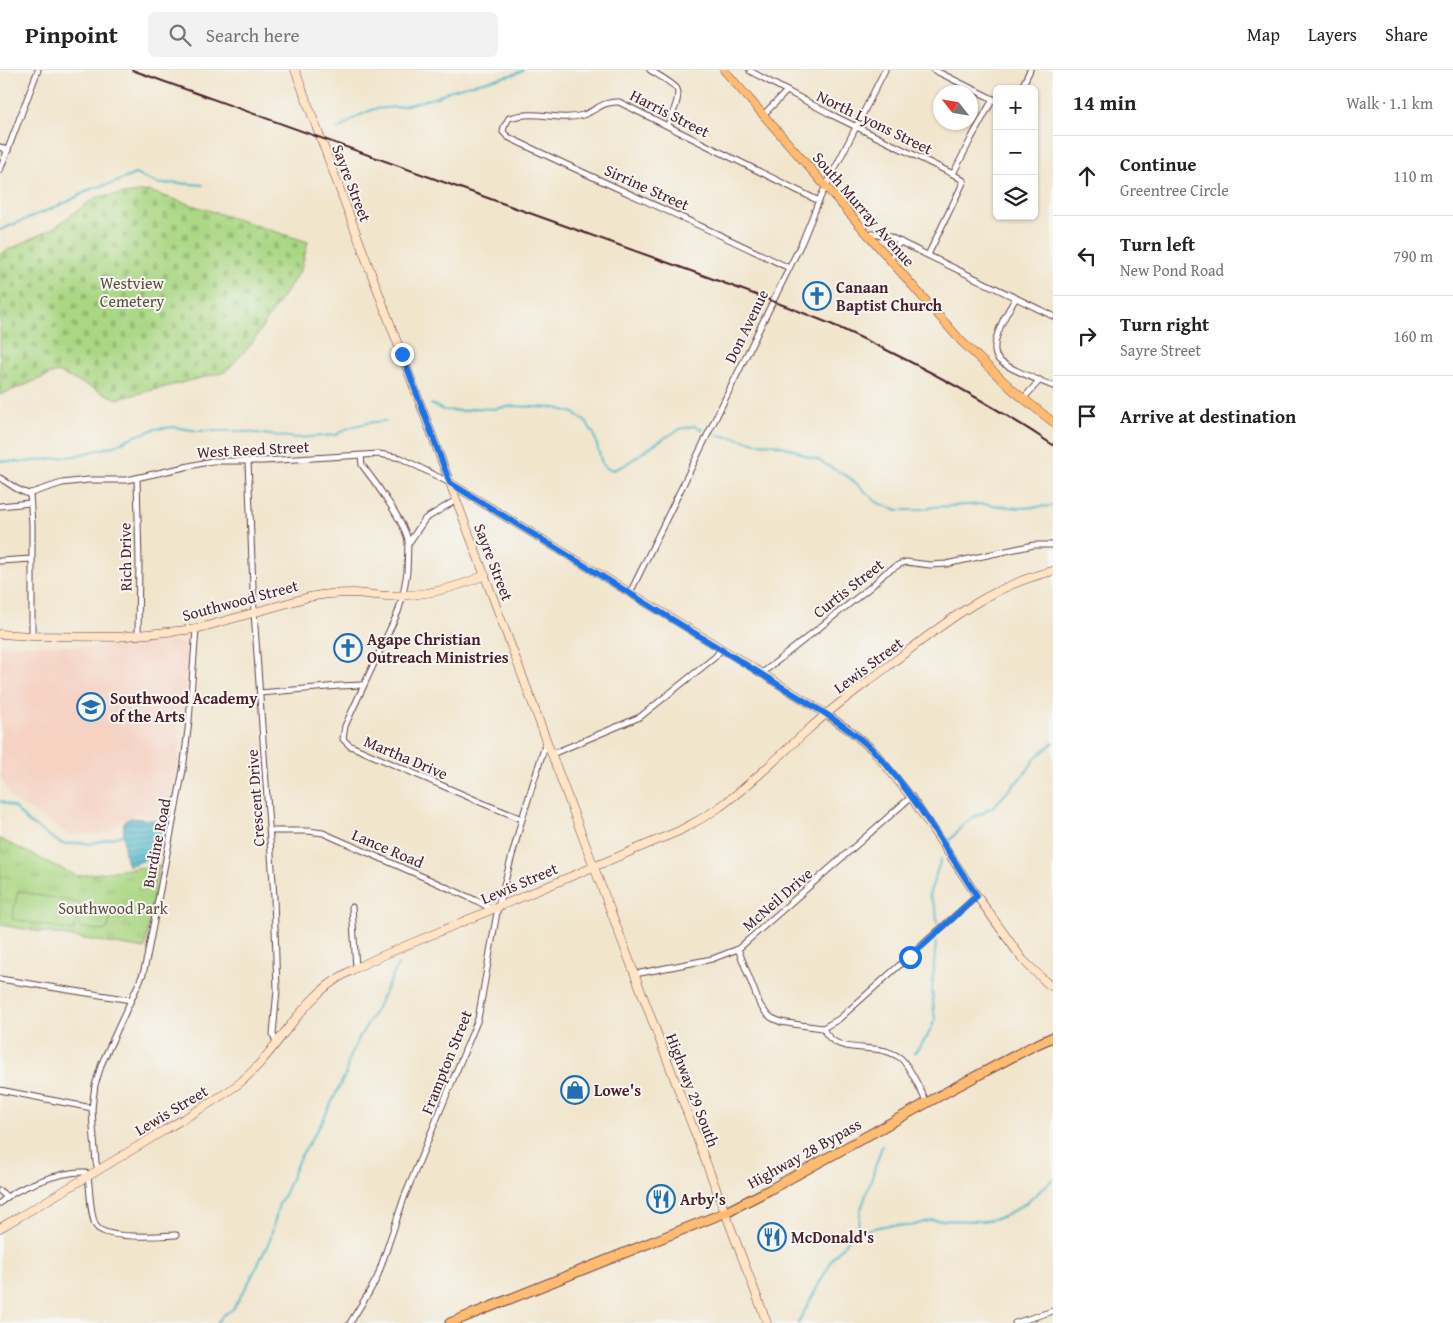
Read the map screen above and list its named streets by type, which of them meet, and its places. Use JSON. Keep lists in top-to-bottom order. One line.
{"streets":{"highway":["Highway 28 Bypass"],"main road":["South Murray Avenue"],"street":["Harris Street","North Lyons Street","Sayre Street","Sirrine Street","Don Avenue","West Reed Street","Rich Drive","Curtis Street","Southwood Street","Lewis Street","Martha Drive","Crescent Drive","Burdine Road","Lance Road","McNeil Drive","Frampton Street","Highway 29 South"]},"crossings":[["Harris Street","Sirrine Street"],["Harris Street","Don Avenue"],["North Lyons Street","Don Avenue"],["Sayre Street","West Reed Street"],["Sayre Street","Southwood Street"],["Sayre Street","Lewis Street"],["Sayre Street","Frampton Street"],["Sayre Street","Highway 29 South"],["Sirrine Street","Don Avenue"],["South Murray Avenue","Don Avenue"],["West Reed Street","Rich Drive"],["West Reed Street","Crescent Drive"],["Rich Drive","Southwood Street"],["Southwood Street","Martha Drive"],["Southwood Street","Crescent Drive"],["Southwood Street","Burdine Road"],["Lewis Street","Crescent Drive"],["Lewis Street","Burdine Road"],["Lewis Street","Lance Road"],["Lewis Street","Frampton Street"],["Lewis Street","Highway 29 South"],["Martha Drive","Frampton Street"],["Crescent Drive","Lance Road"],["Lance Road","Frampton Street"],["McNeil Drive","Highway 29 South"],["Highway 29 South","Highway 28 Bypass"]],"parks":["Westview Cemetery","Southwood Park"],"places":{"church":["Canaan Baptist Church","Agape Christian Outreach Ministries"],"school or university":["Southwood Academy of the Arts"],"shop":["Lowe's"],"restaurant":["Arby's","McDonald's"]},"north":"top left","page":{"header":"Pinpoint","search":"Search here","nav":["Map","Layers","Share"],"heading":["14 min","Walk · 1.1 km"],"map_buttons":["+","−"],"list":[["Continue","Greentree Circle","110 m"],["Turn left","New Pond Road","790 m"],["Turn right","Sayre Street","160 m"],"Arrive at destination"]}}
